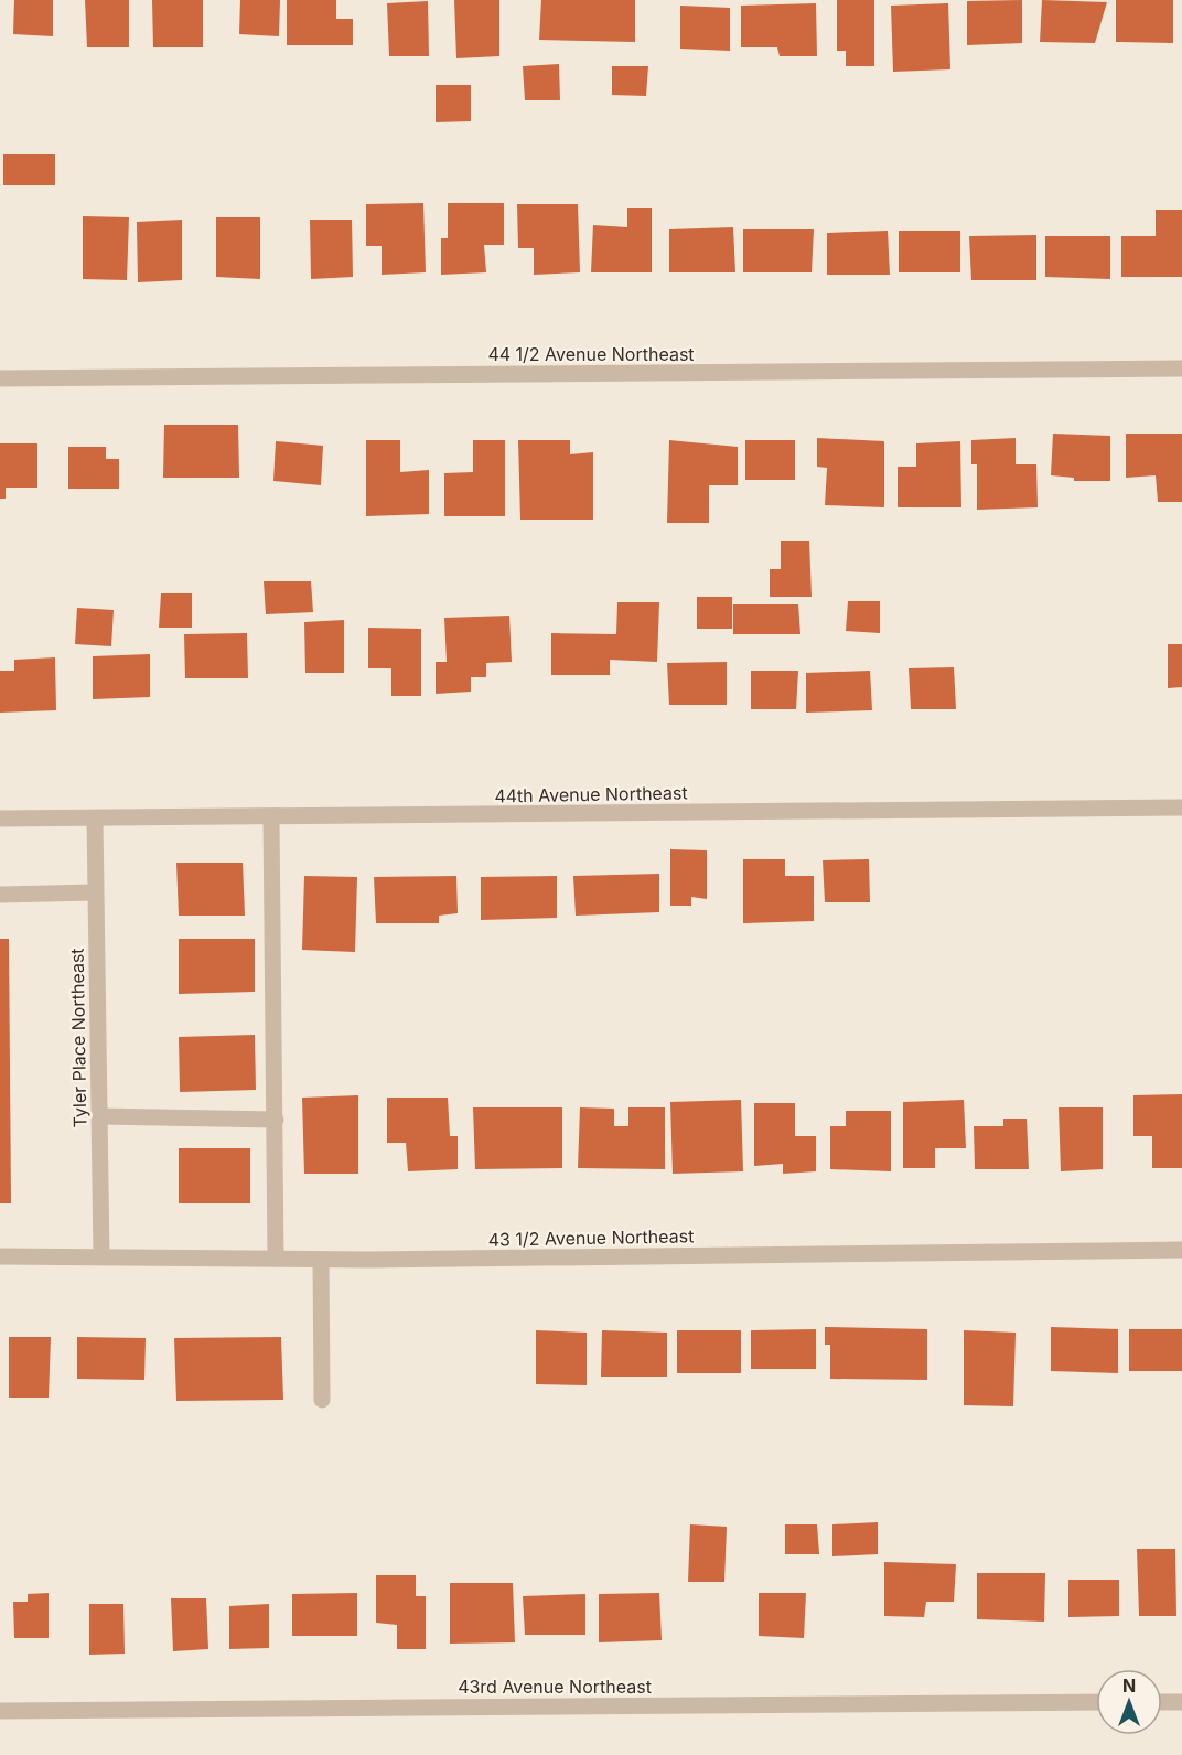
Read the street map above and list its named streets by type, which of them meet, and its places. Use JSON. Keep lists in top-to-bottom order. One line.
{"streets":{"street":["44 1/2 Avenue Northeast","44th Avenue Northeast","Tyler Place Northeast","43 1/2 Avenue Northeast","43rd Avenue Northeast"]},"crossings":[["44th Avenue Northeast","Tyler Place Northeast"],["Tyler Place Northeast","43 1/2 Avenue Northeast"]],"north":"top"}
